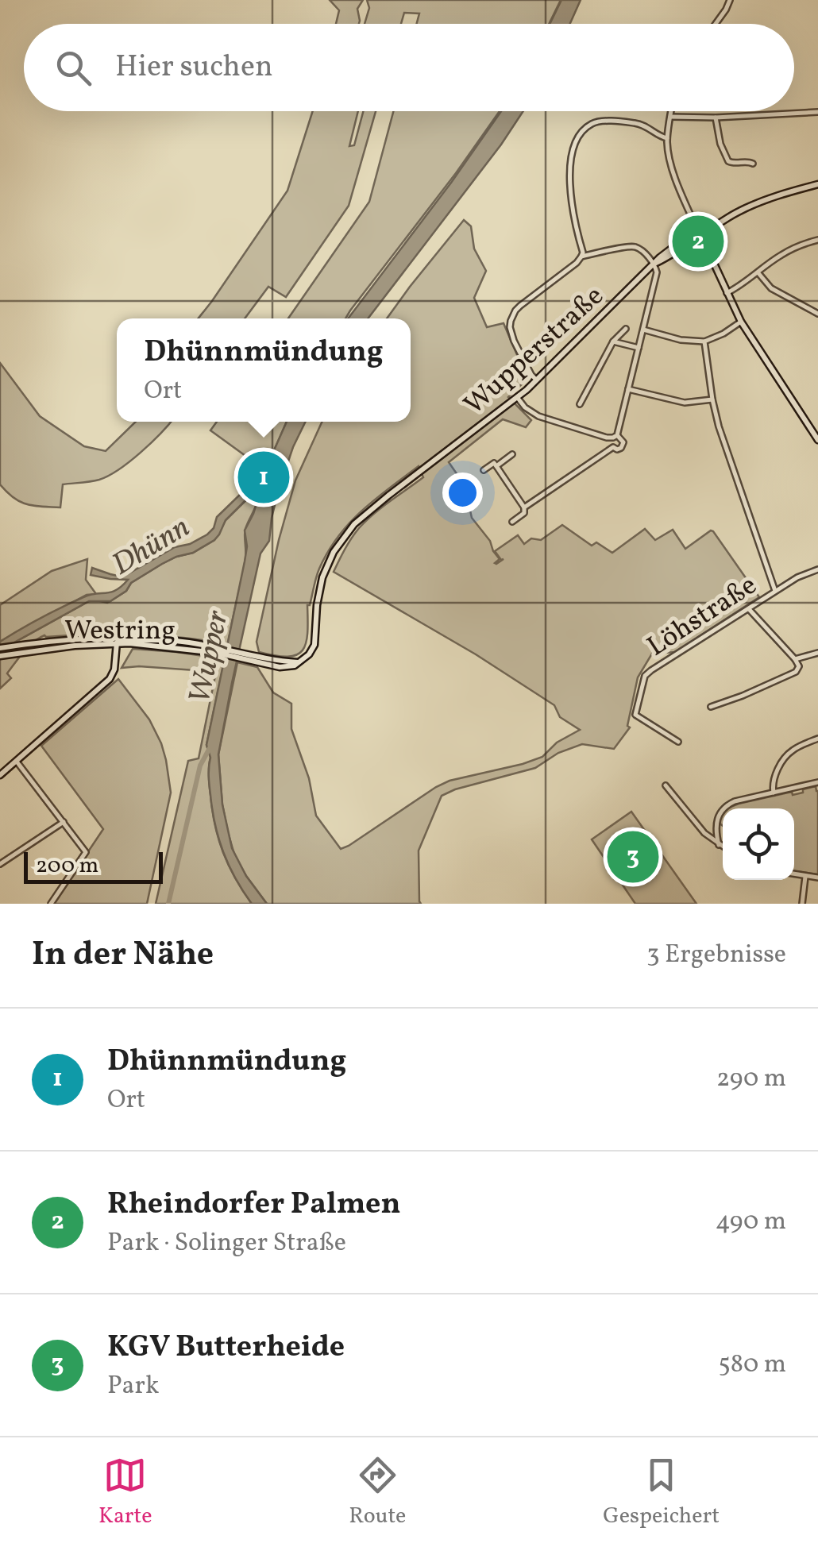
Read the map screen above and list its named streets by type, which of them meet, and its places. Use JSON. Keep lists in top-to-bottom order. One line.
{"streets":{"main road":["Wupperstraße","Westring"],"street":["Löhstraße"]},"crossings":[["Wupperstraße","Westring"]],"water":["Dhünn","Wupper"],"scale_bar":"200 m","page":{"search":"Hier suchen","pins":["2","1","3"],"popup":["Dhünnmündung","Ort"],"scale":"200 m","heading":["In der Nähe","3 Ergebnisse"],"list":[{"mark":"1","name":"Dhünnmündung","note":"Ort","value":"290 m"},{"mark":"2","name":"Rheindorfer Palmen","note":"Park · Solinger Straße","value":"490 m"},{"mark":"3","name":"KGV Butterheide","note":"Park","value":"580 m"}],"nav":["Karte","Route","Gespeichert"]}}
